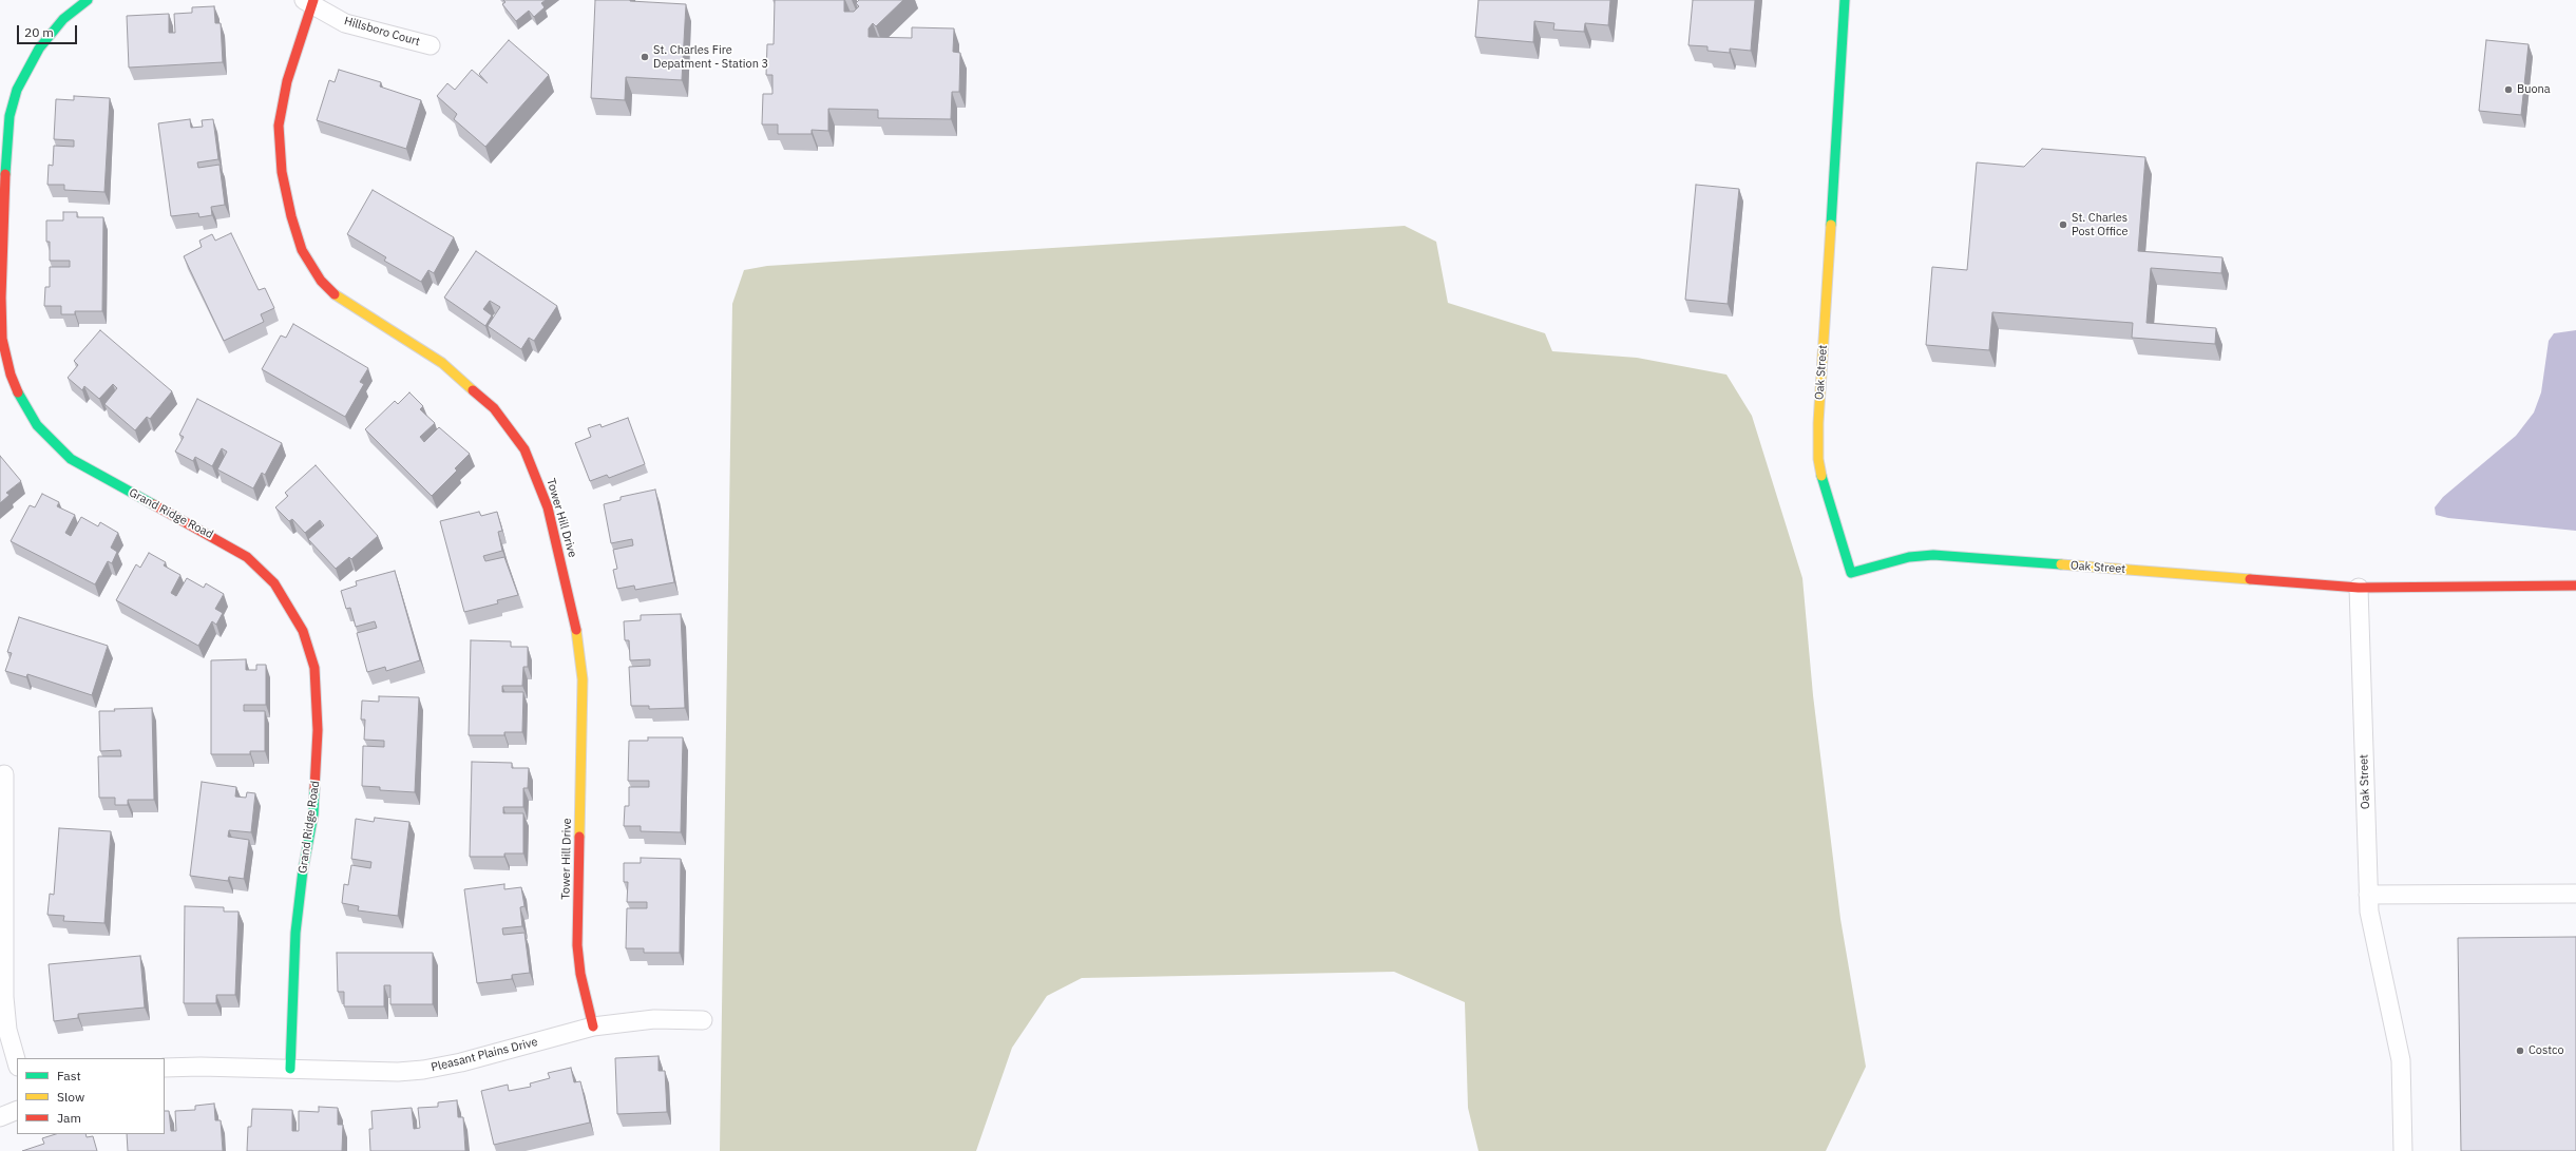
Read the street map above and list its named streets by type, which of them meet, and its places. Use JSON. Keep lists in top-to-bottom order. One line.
{"streets":{"street":["Hillsboro Court","Oak Street","Grand Ridge Road","Tower Hill Drive","Pleasant Plains Drive"]},"crossings":[["Hillsboro Court","Tower Hill Drive"],["Grand Ridge Road","Pleasant Plains Drive"],["Tower Hill Drive","Pleasant Plains Drive"]],"places":["St. Charles Fire Depatment - Station 3","Buona","St. Charles Post Office","Costco"],"legend":["Fast","Slow","Jam"],"scale_bar":"20 m"}
